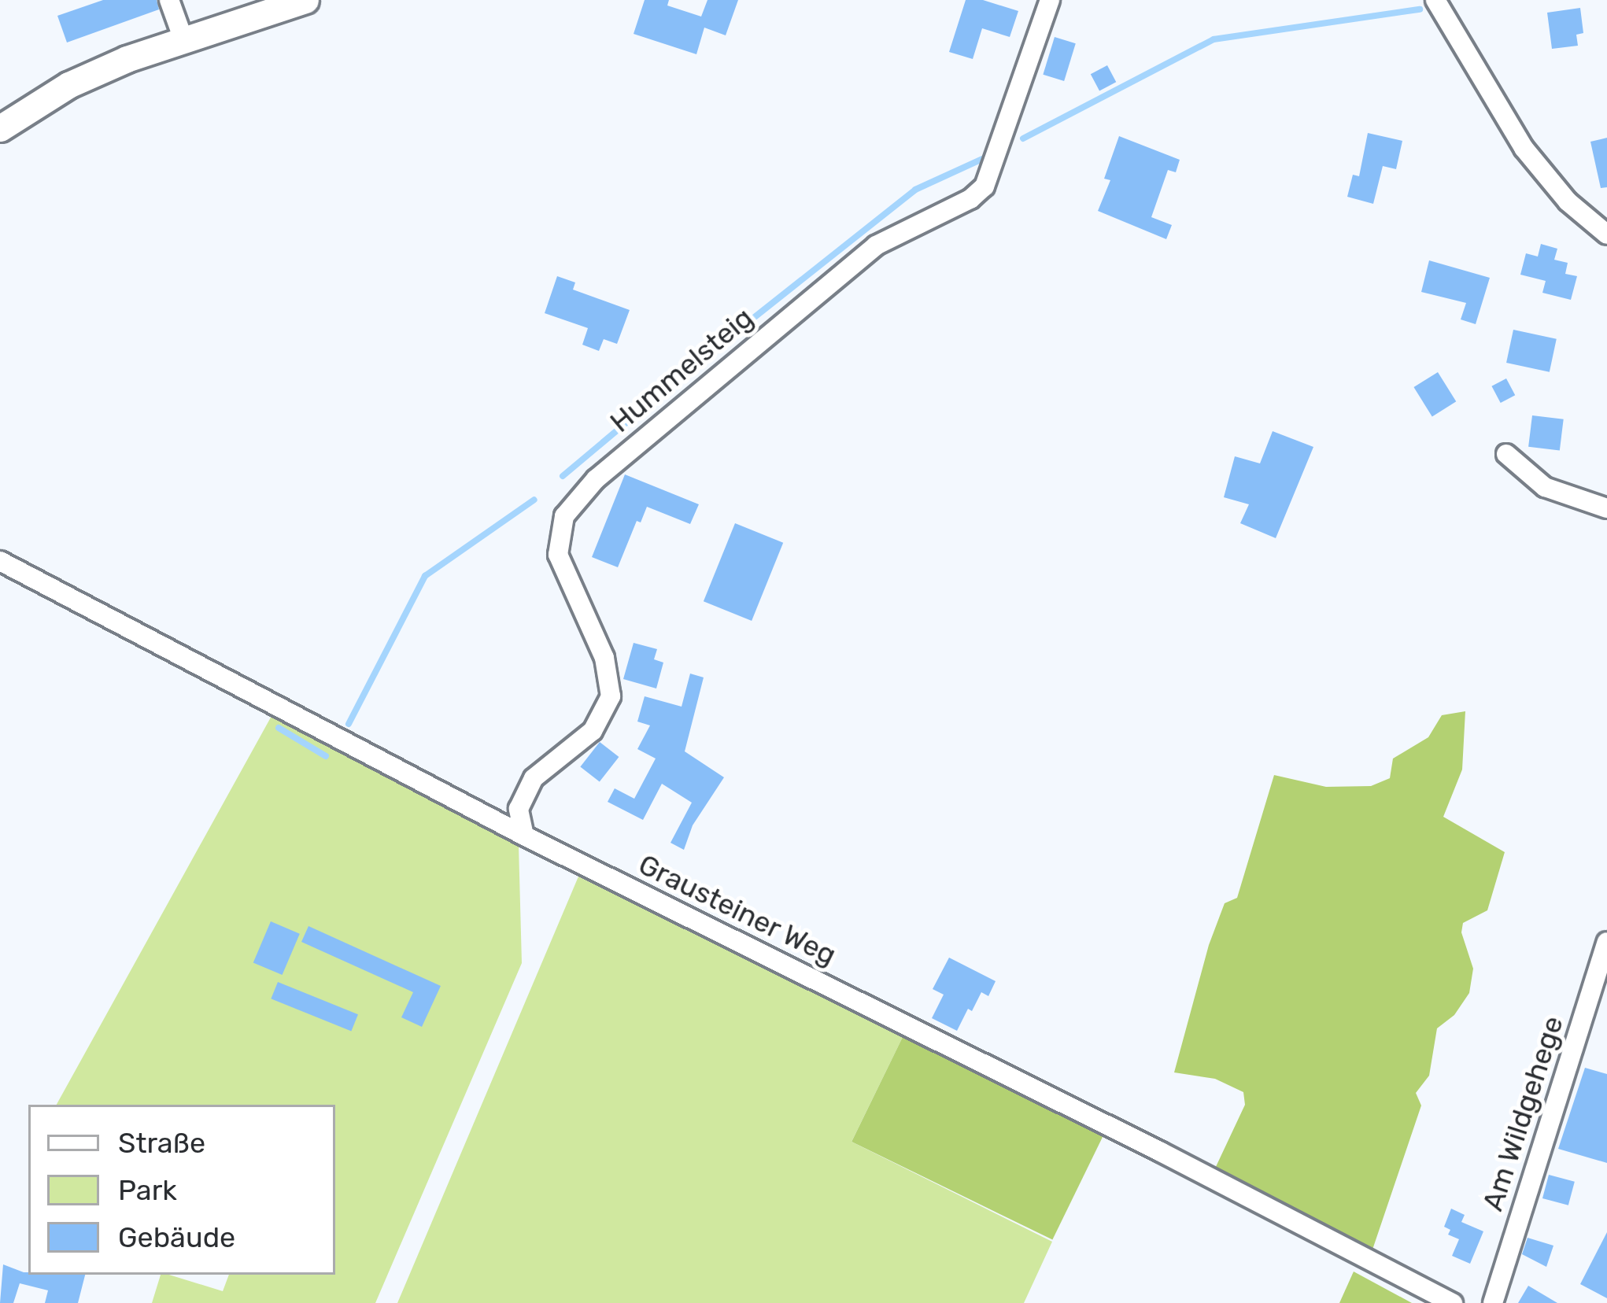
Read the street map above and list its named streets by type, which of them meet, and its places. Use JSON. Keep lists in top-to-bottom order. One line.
{"streets":{"street":["Hummelsteig","Grausteiner Weg","Am Wildgehege"]},"crossings":[["Hummelsteig","Grausteiner Weg"]],"legend":["Straße","Park","Gebäude"]}
